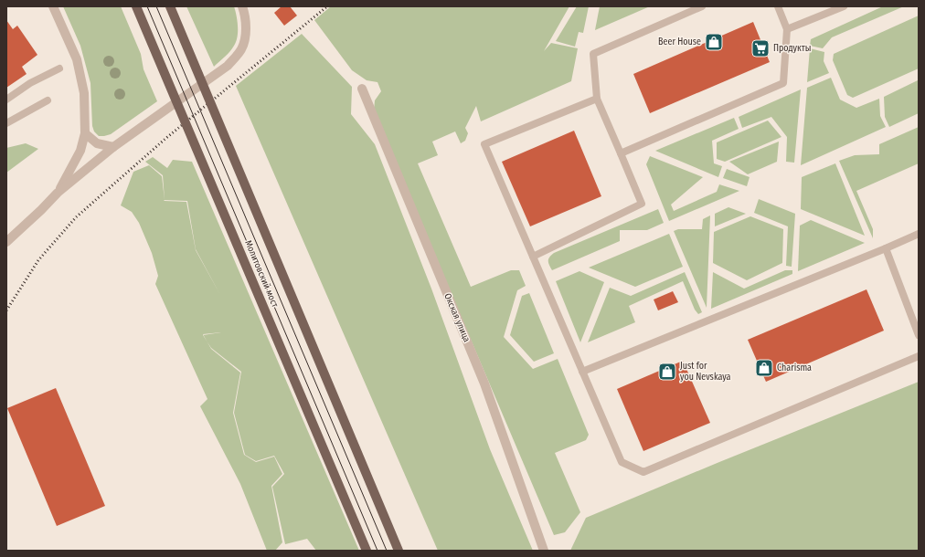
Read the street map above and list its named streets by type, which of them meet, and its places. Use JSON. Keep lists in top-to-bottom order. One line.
{"streets":{"main road":["Молитовский мост"],"street":["Окская улица"]},"places":{"shop":["Beer House","Charisma","Just for you Nevskaya"],"supermarket":["Продукты"]}}
